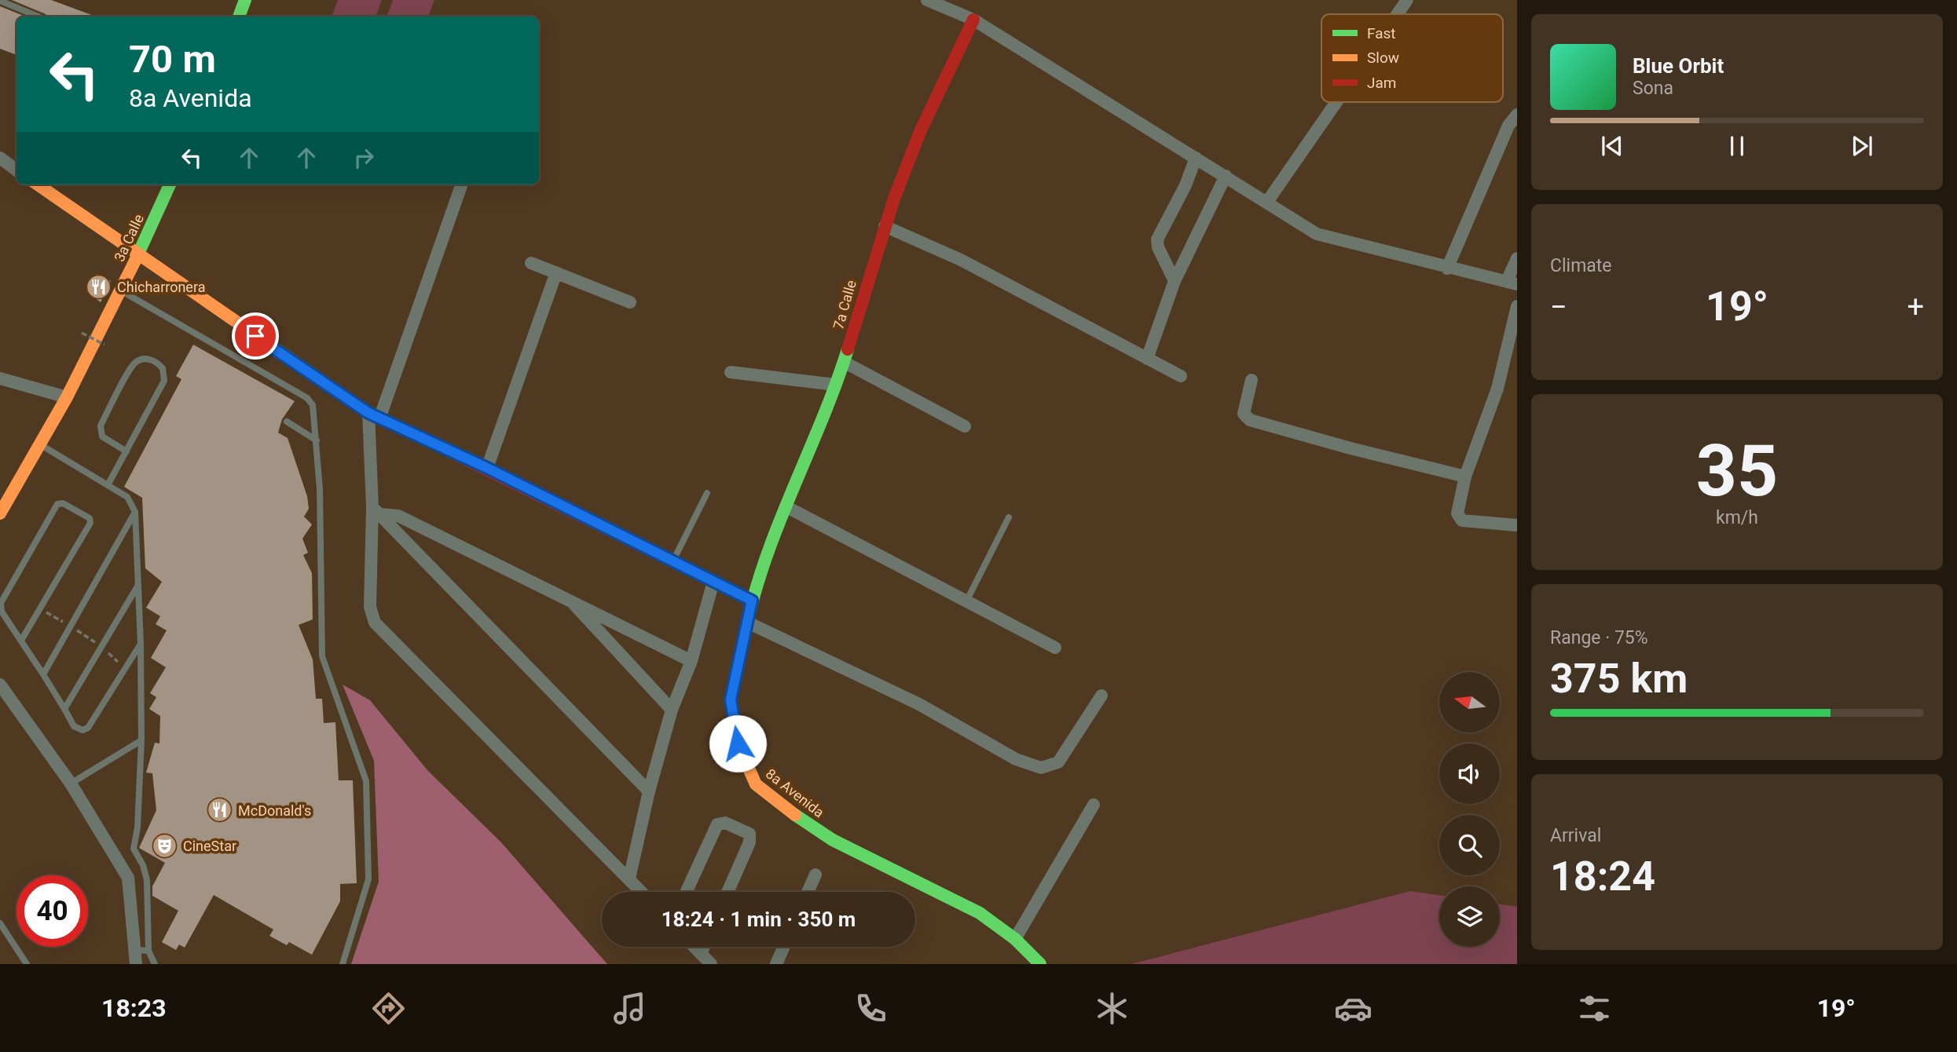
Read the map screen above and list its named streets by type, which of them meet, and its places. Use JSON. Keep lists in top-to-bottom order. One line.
{"streets":{"street":["3a Calle","7a Calle","8a Avenida"]},"crossings":[["7a Calle","8a Avenida"]],"places":{"restaurant":["Chicharronera","McDonald's"],"theatre":["CineStar"]},"legend":["Fast","Slow","Jam"],"north":"left","page":{"turn":["70 m","8a Avenida"],"song":["Blue Orbit","Sona"],"tile":["Climate",["35","km/h"],["Range · 75%","375 km"],["Arrival","18:24"]],"heat":["−","19°","+"],"limit":"40","trip":"18:24 · 1 min · 350 m","tabs":["18:23","19°"]}}
